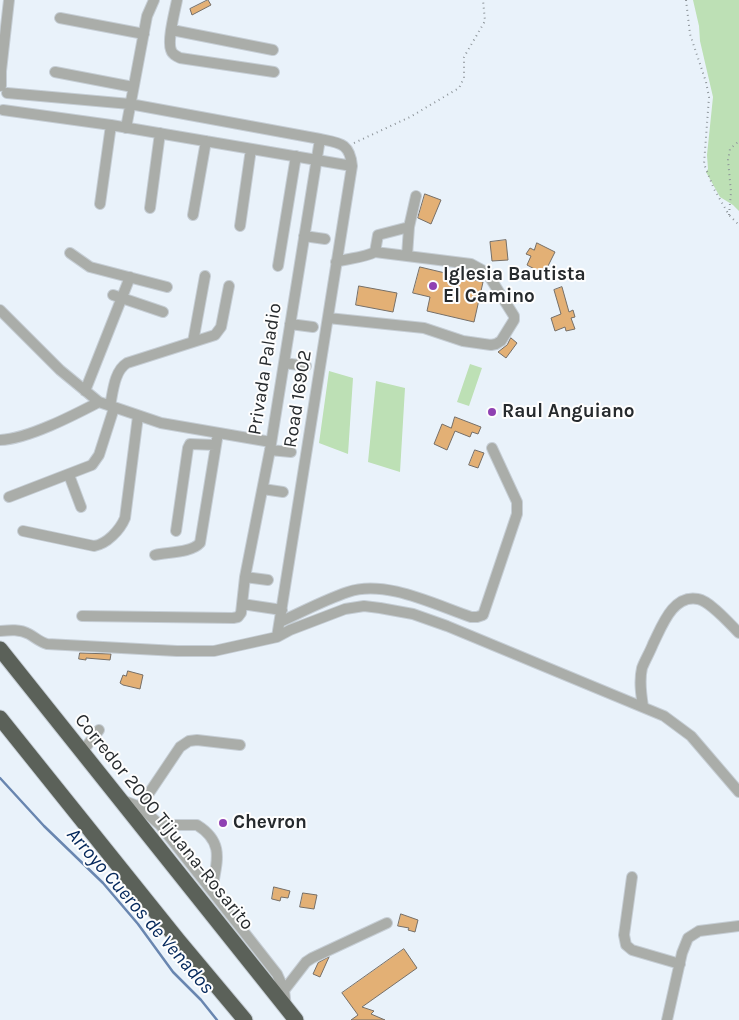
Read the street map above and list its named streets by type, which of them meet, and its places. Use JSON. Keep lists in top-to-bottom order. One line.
{"streets":{"highway":["Corredor 2000 Tijuana-Rosarito"],"street":["Privada Paladio","Road 16902"]},"water":["Arroyo Cueros de Venados"],"places":["Iglesia Bautista El Camino","Raul Anguiano","Chevron"]}
